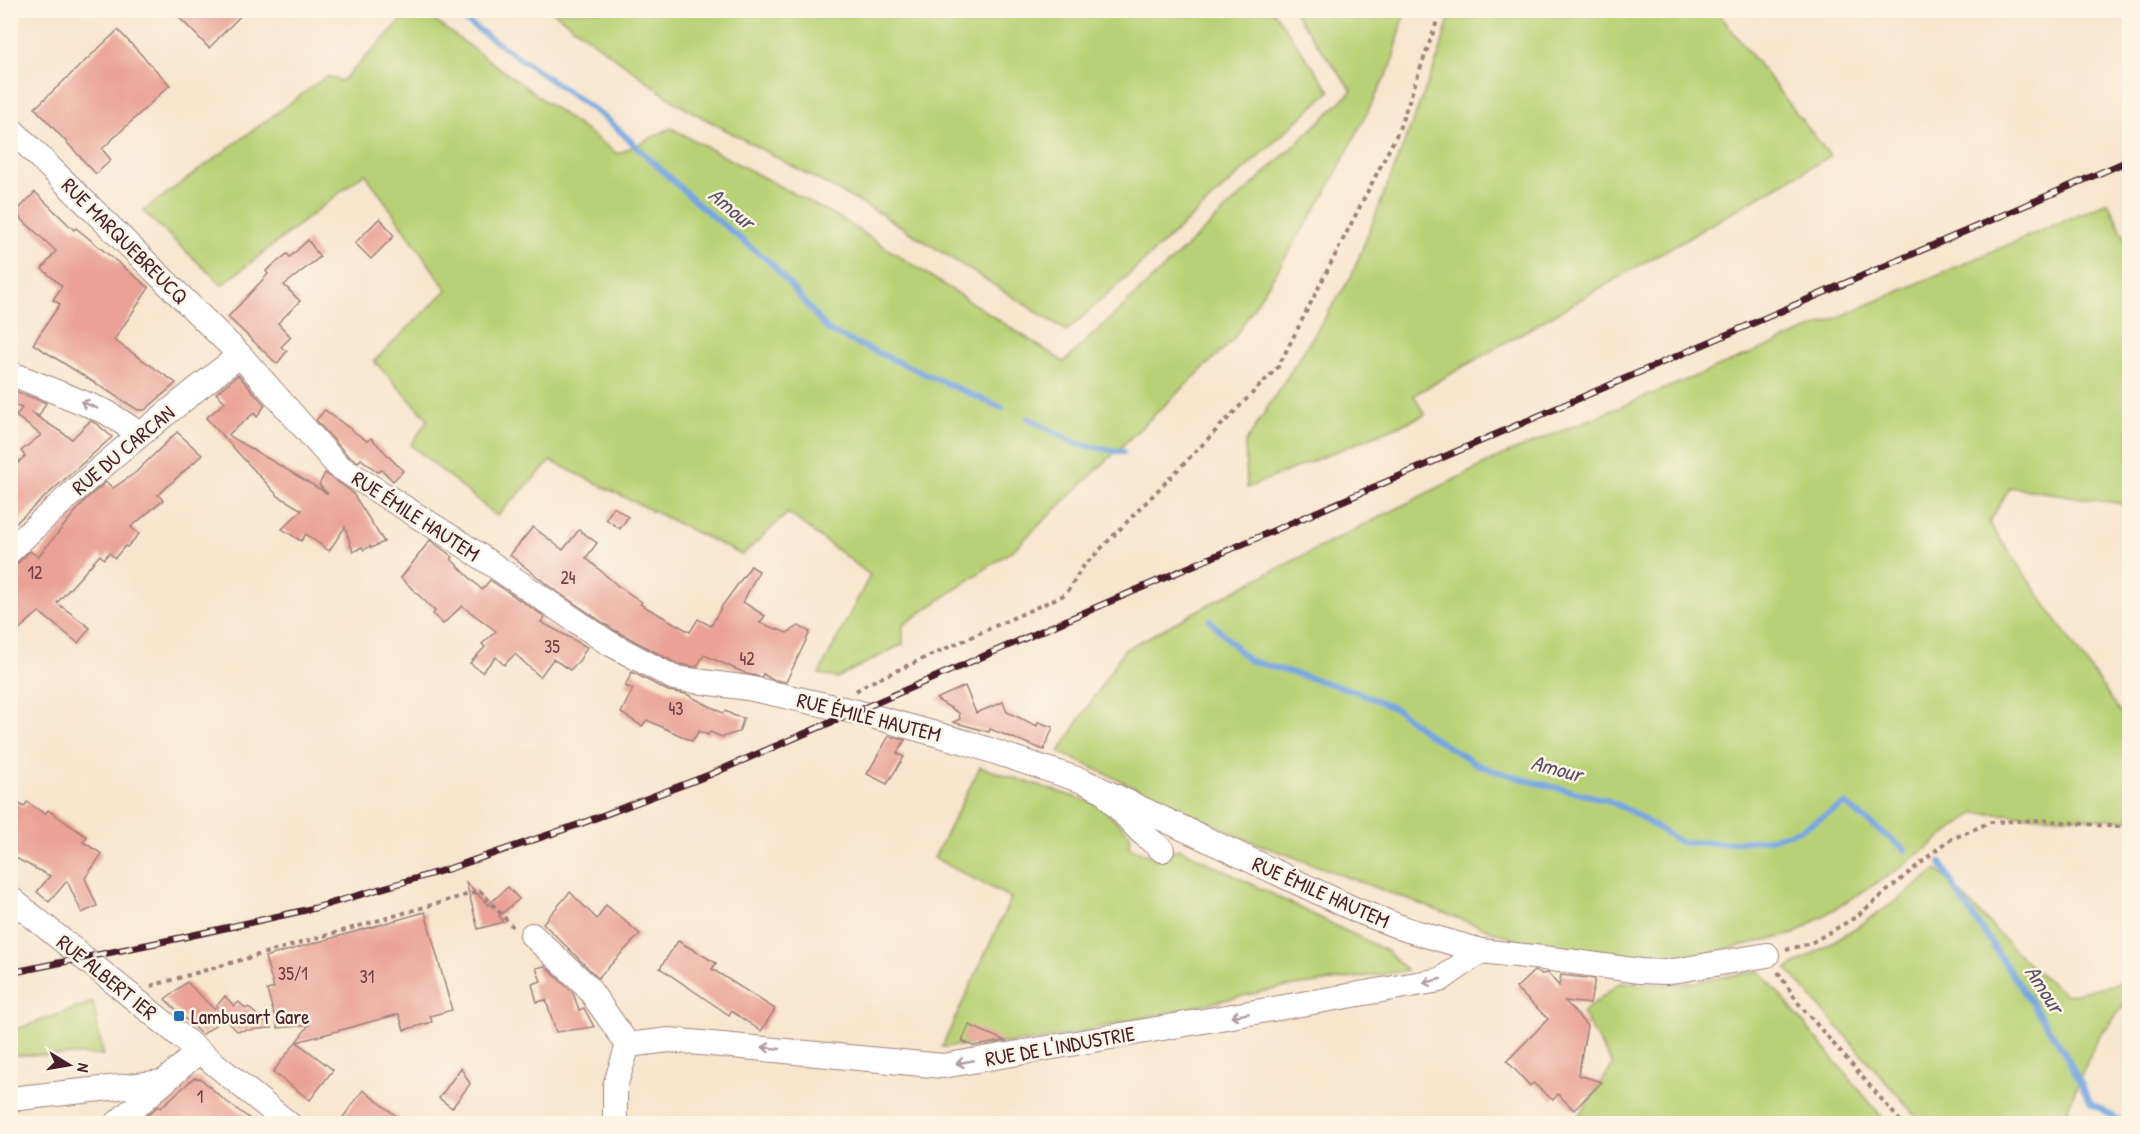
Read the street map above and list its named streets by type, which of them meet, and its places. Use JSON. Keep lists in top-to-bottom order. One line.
{"streets":{"street":["RUE MARQUEBREUCQ","RUE DU CARCAN","RUE ÉMILE HAUTEM","RUE ALBERT IER","RUE DE L'INDUSTRIE"]},"crossings":[["RUE MARQUEBREUCQ","RUE DU CARCAN"],["RUE MARQUEBREUCQ","RUE ÉMILE HAUTEM"],["RUE DU CARCAN","RUE ÉMILE HAUTEM"],["RUE ÉMILE HAUTEM","RUE DE L'INDUSTRIE"]],"one_way":["RUE DE L'INDUSTRIE"],"water":["Amour"],"places":{"transit":["Lambusart Gare"]},"house_numbers":["12","24","35","42","43","35/1","31","1"],"north":"right"}
